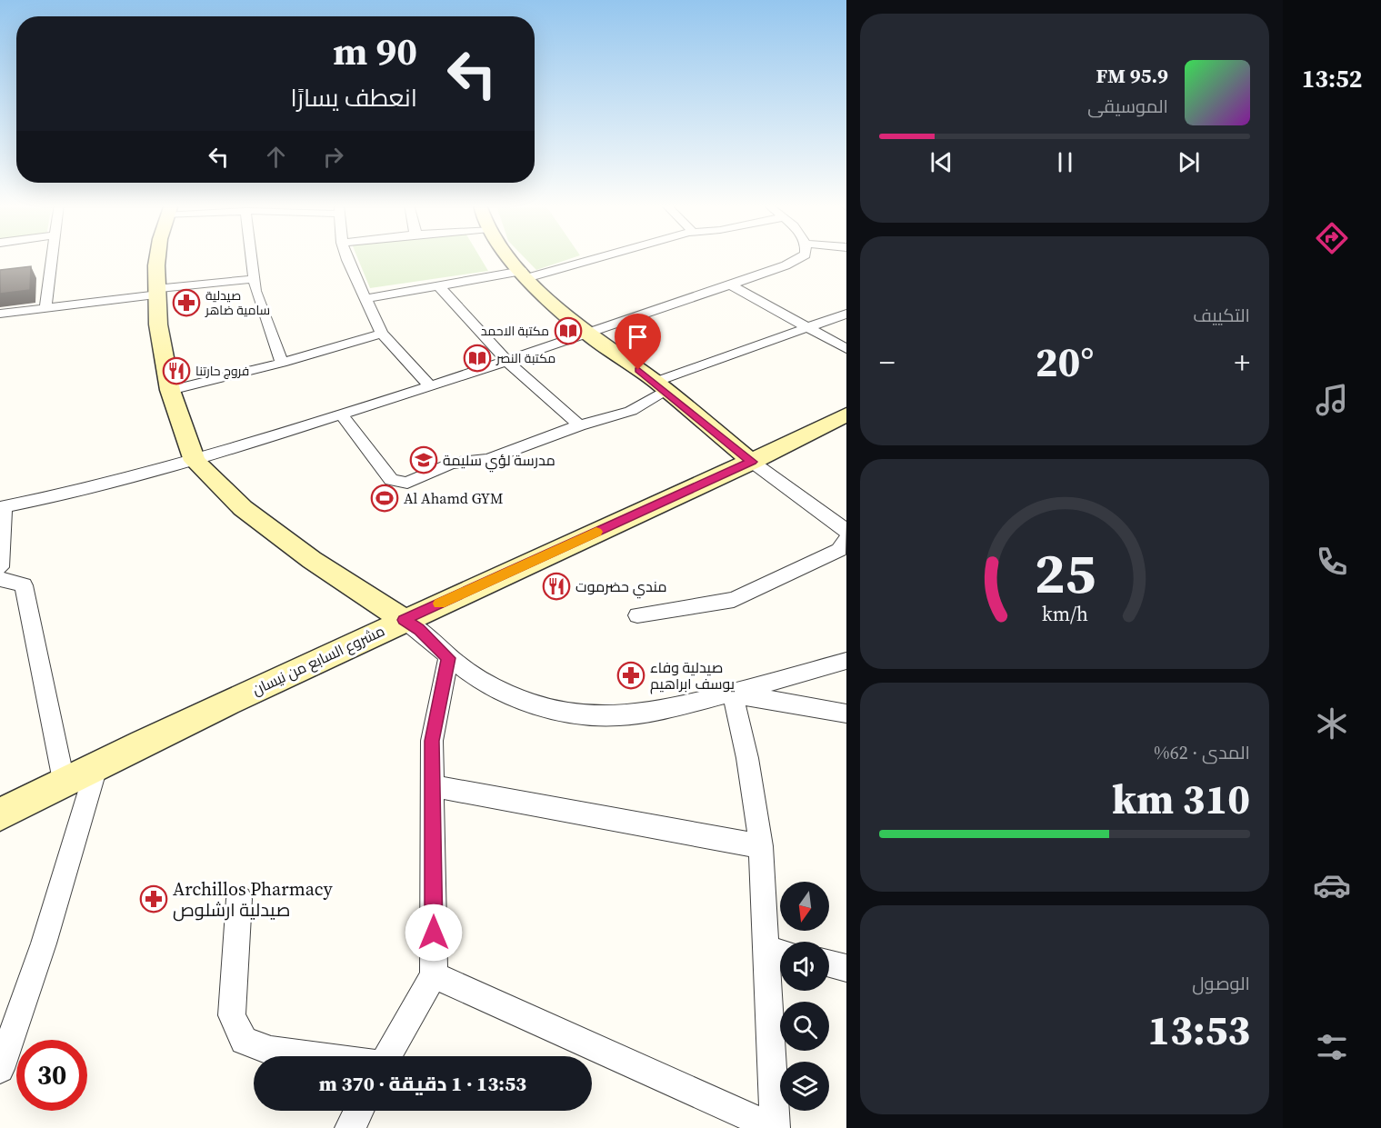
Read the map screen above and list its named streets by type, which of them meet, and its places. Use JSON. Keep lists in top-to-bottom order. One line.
{"streets":{"street":["مشروع السابع من نيسان"]},"places":{"pharmacy":["صيدلية سامية ضاهر","صيدلية وفاء يوسف ابراهيم","Archillos Pharmacy صيدلية ارشلوص"],"library":["مكتبة الاحمد","مكتبة النصر"],"restaurant":["فروج حارتنا","مندي حضرموت"],"school or university":["مدرسة لؤي سليمة"],"sports":["Al Ahamd GYM"]},"north":"bottom","page":{"tabs":"13:52","turn":["90 m","انعطف يسارًا"],"song":["95.9 FM","الموسيقى"],"tile":["التكييف",["المدى · 62%","310 km"],["الوصول","13:53"]],"heat":["−","20°","+"],"limit":"30","trip":"13:53 · 1 دقيقة · 370 m","gauge":["25","km/h"]}}
